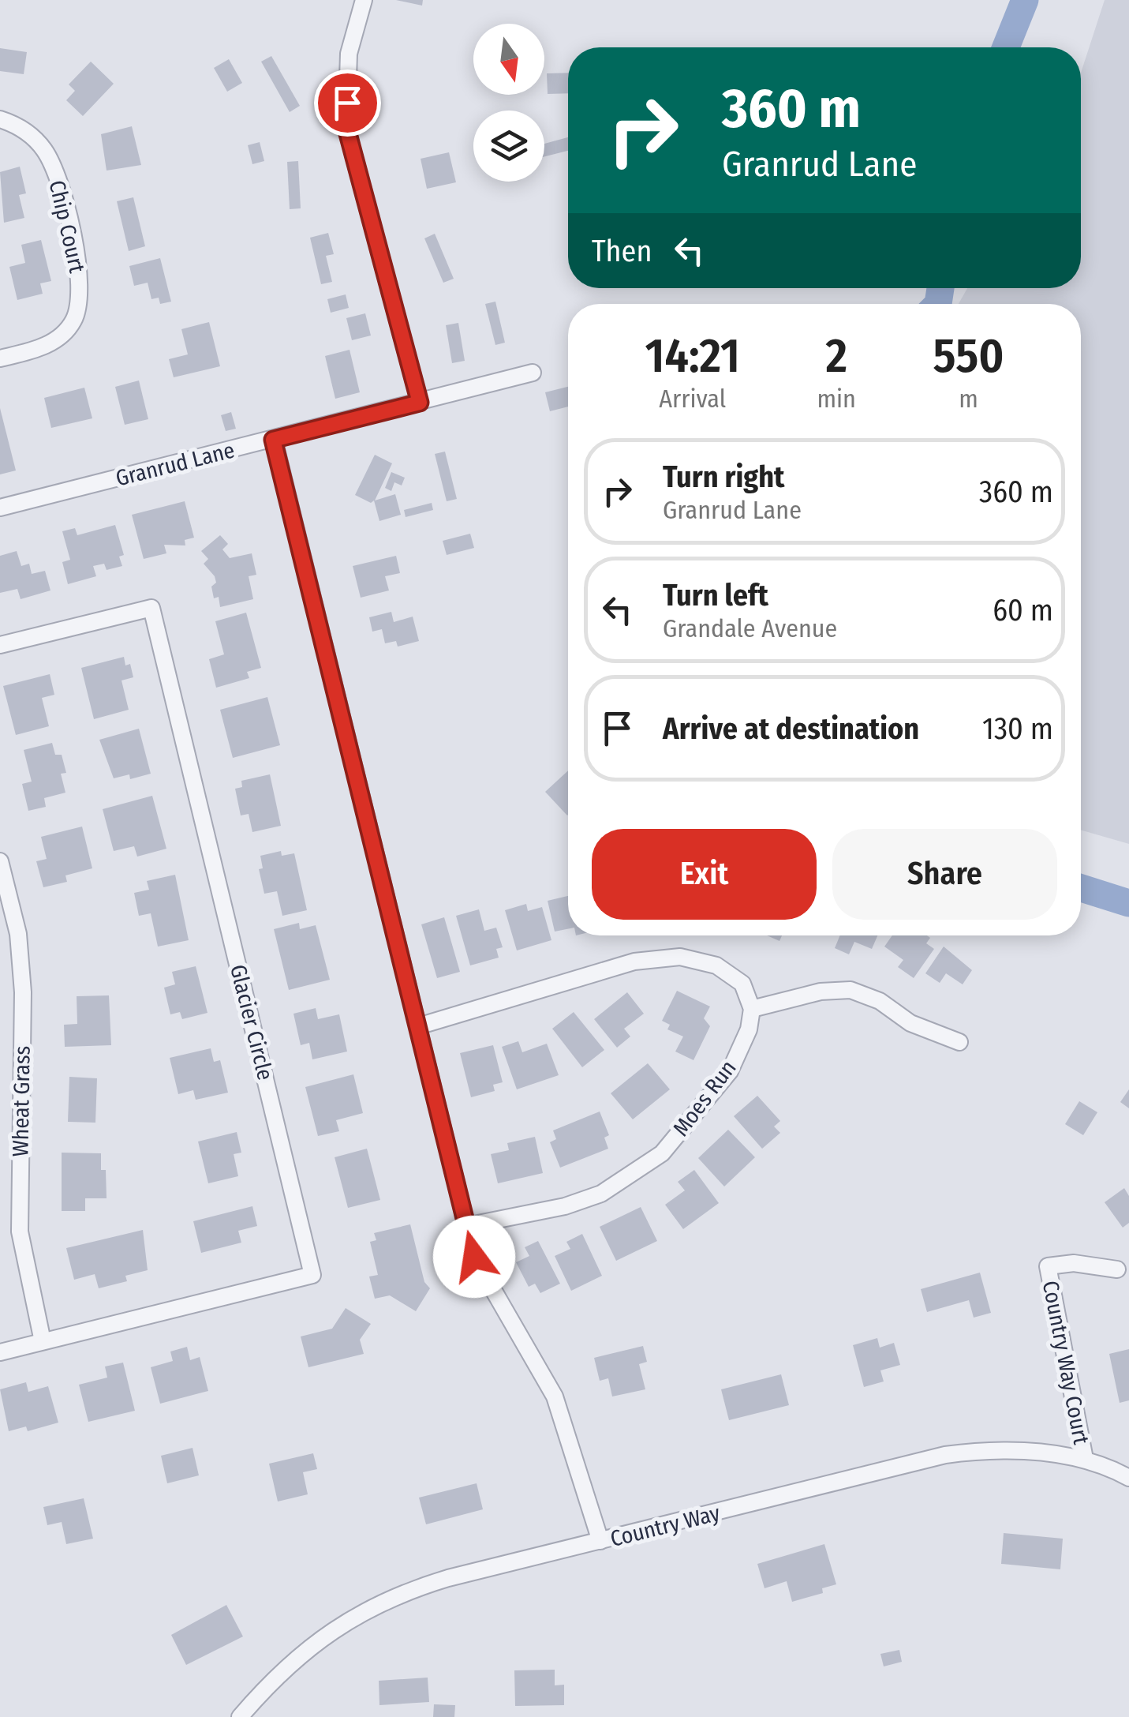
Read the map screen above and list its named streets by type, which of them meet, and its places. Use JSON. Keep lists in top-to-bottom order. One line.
{"streets":{"street":["Chip Court","Granrud Lane","Glacier Circle","Moes Run","Wheat Grass","Country Way Court","Country Way"]},"crossings":[["Glacier Circle","Wheat Grass"],["Country Way Court","Country Way"]],"north":"bottom","page":{"turn":["360 m","Granrud Lane"],"then":"Then","eta":["14:21","Arrival","2","min","550","m"],"list":[{"name":"Turn right","note":"Granrud Lane","value":"360 m"},{"name":"Turn left","note":"Grandale Avenue","value":"60 m"},{"name":"Arrive at destination","value":"130 m"}],"buttons":["Exit","Share"]}}
